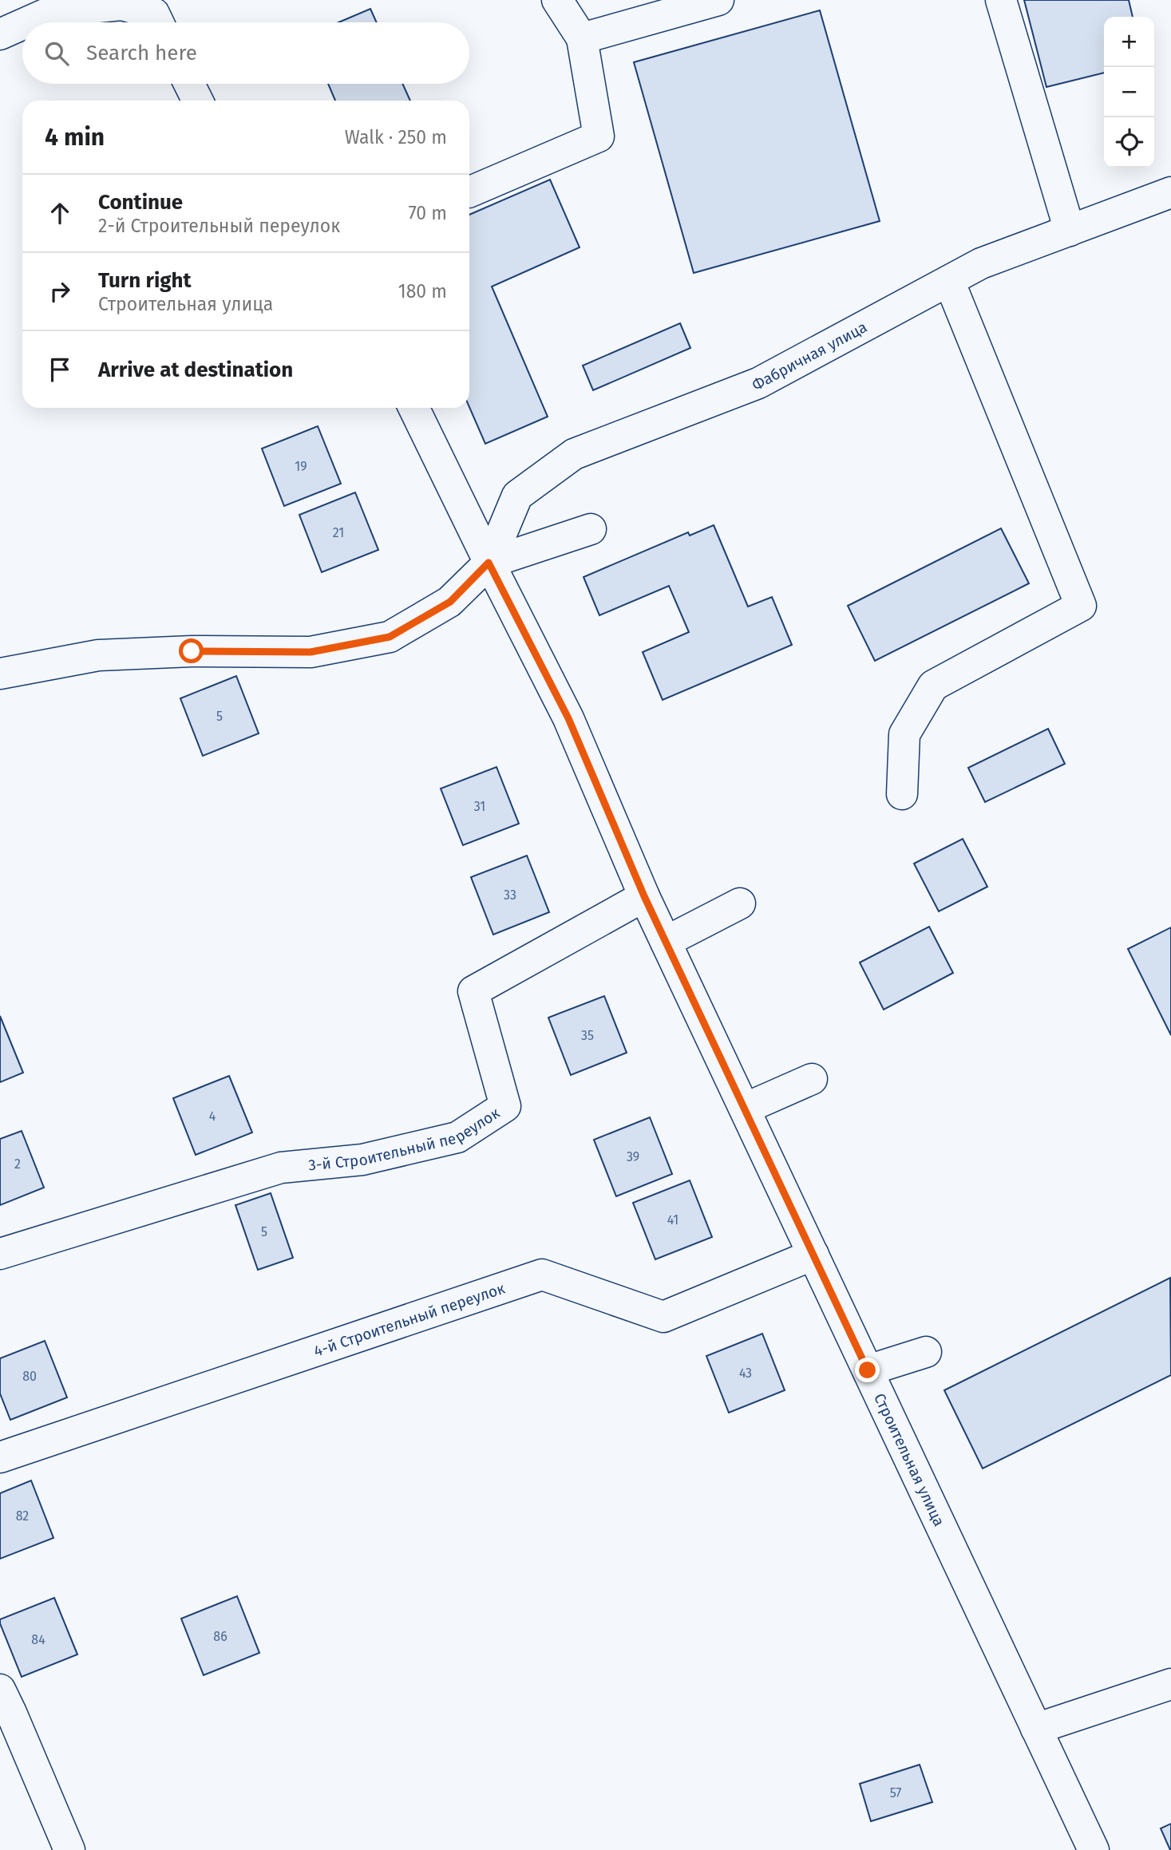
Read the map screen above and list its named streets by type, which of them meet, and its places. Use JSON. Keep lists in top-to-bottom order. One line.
{"streets":{"street":["Фабричная улица","3-й Строительный переулок","4-й Строительный переулок","Строительная улица"]},"crossings":[["Фабричная улица","Строительная улица"],["3-й Строительный переулок","Строительная улица"],["4-й Строительный переулок","Строительная улица"]],"house_numbers":["19","21","5","31","33","35","4","39","2","41","5","43","80","82","86","84","57"],"page":{"map_buttons":["+","−"],"search":"Search here","heading":["4 min","Walk · 250 m"],"list":[["Continue","2-й Строительный переулок","70 m"],["Turn right","Строительная улица","180 m"],"Arrive at destination"]}}
